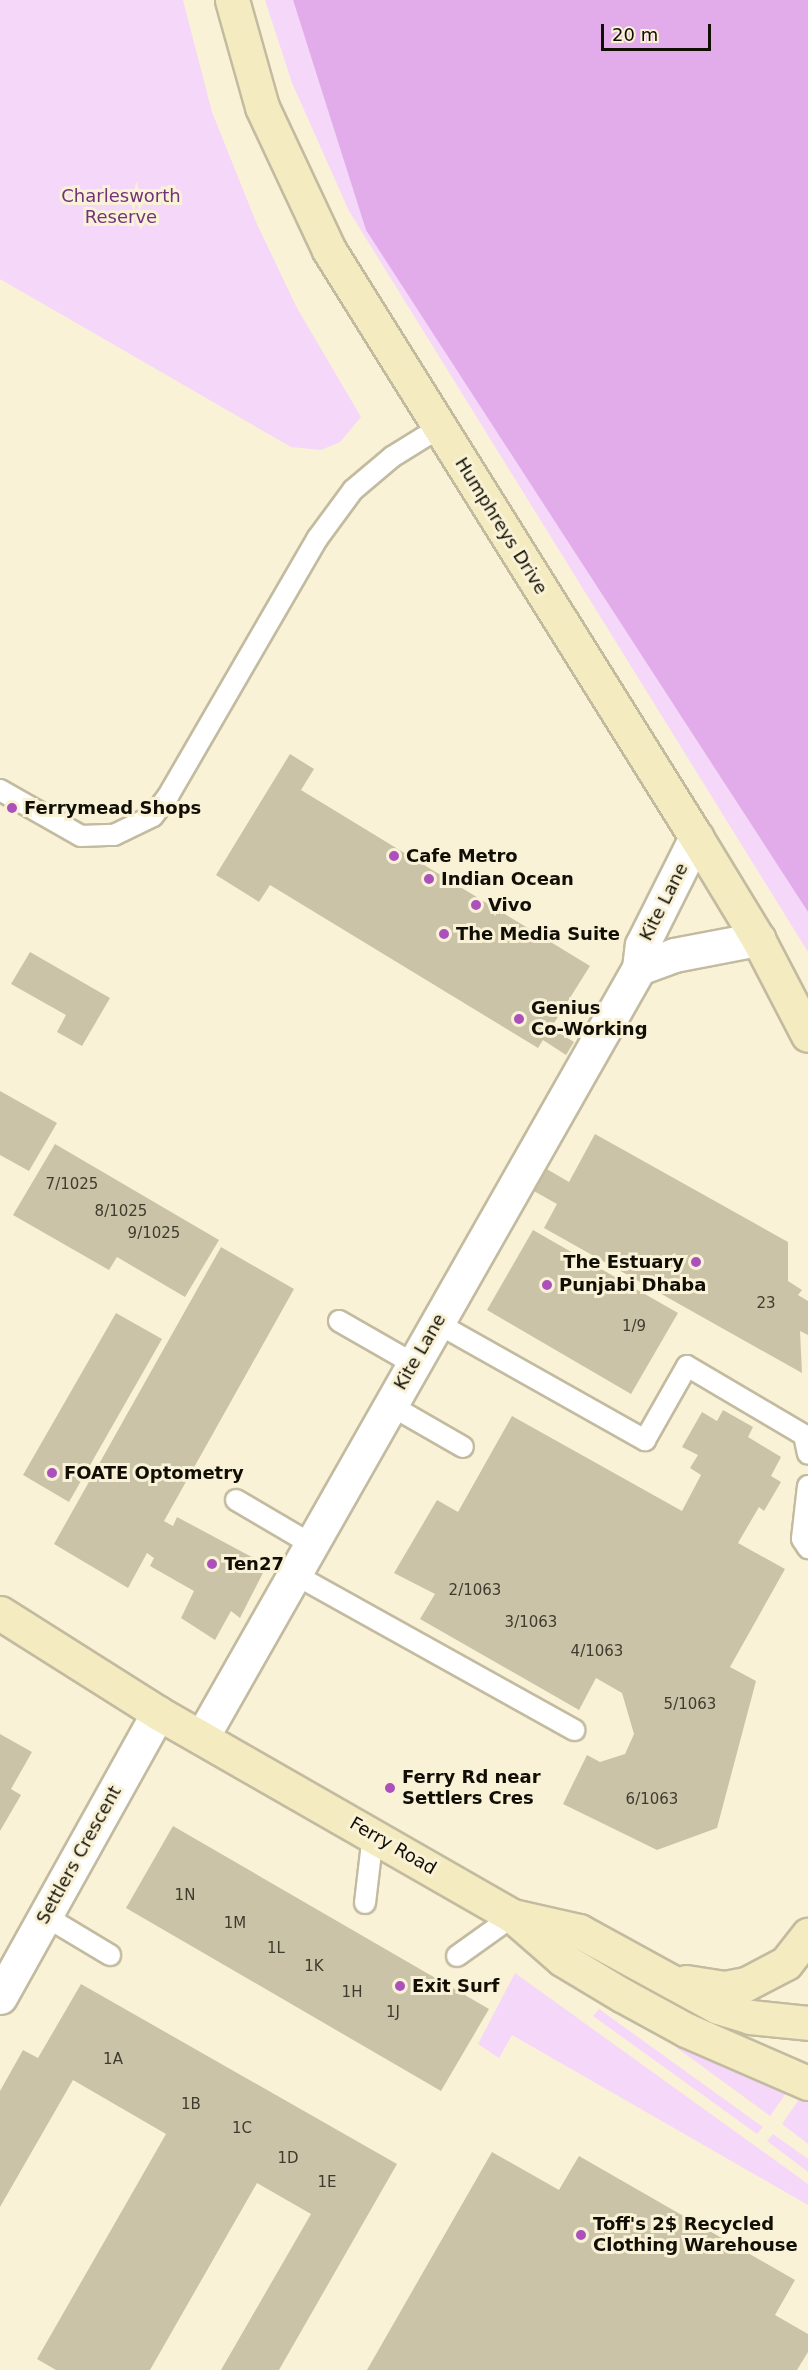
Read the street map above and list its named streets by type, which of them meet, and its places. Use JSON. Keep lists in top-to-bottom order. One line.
{"streets":{"main road":["Humphreys Drive","Ferry Road"],"street":["Kite Lane","Settlers Crescent"]},"crossings":[["Humphreys Drive","Kite Lane"],["Kite Lane","Ferry Road"],["Ferry Road","Settlers Crescent"]],"parks":["Charlesworth Reserve"],"places":["Ferrymead Shops","Cafe Metro","Indian Ocean","Vivo","The Media Suite","Genius Co-Working","The Estuary","Punjabi Dhaba","FOATE Optometry","Ten27","Ferry Rd near Settlers Cres","Exit Surf","Toff's 2$ Recycled Clothing Warehouse"],"house_numbers":["7/1025","8/1025","9/1025","23","1/9","2/1063","3/1063","4/1063","5/1063","6/1063","1N","1M","1L","1K","1H","1J","1A","1B","1C","1D","1E"],"scale_bar":"20 m"}
